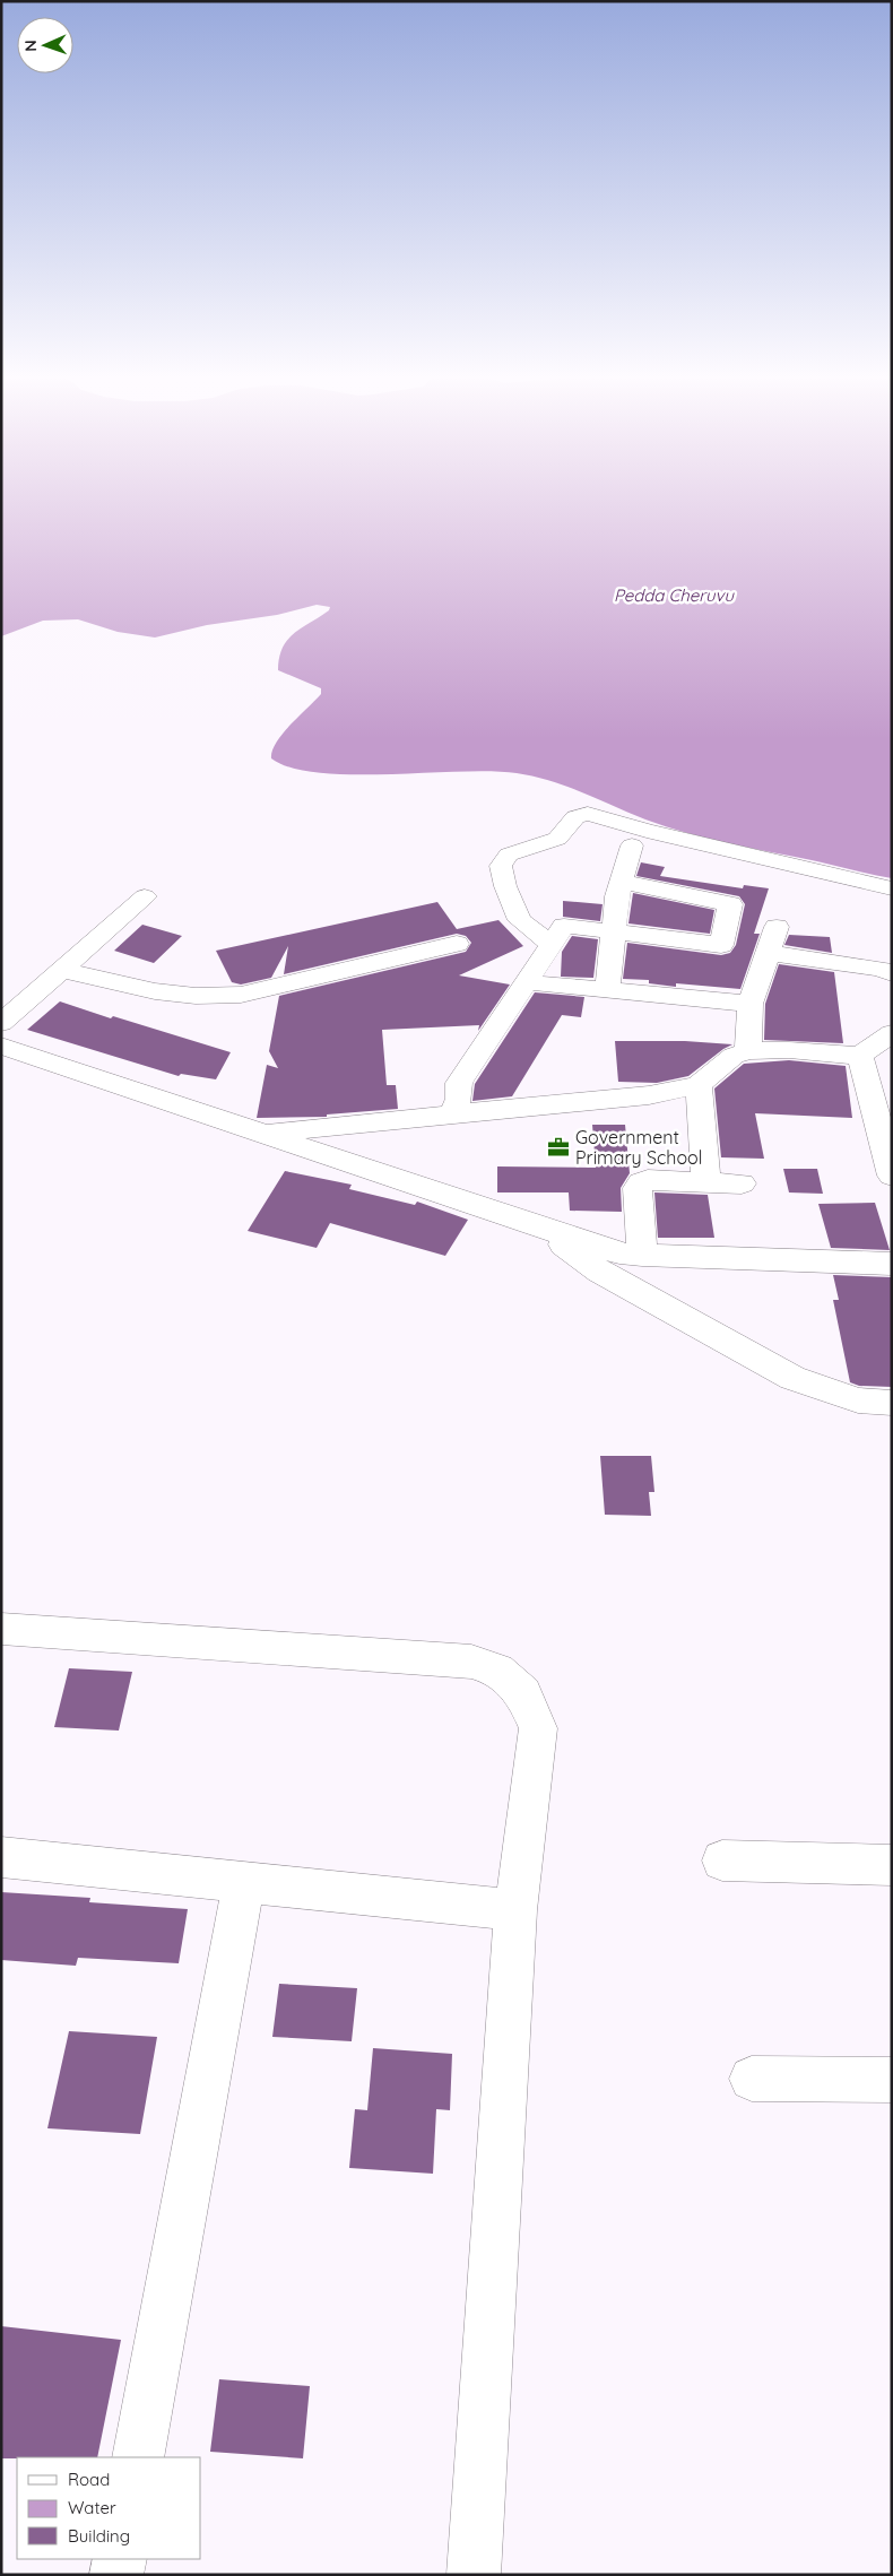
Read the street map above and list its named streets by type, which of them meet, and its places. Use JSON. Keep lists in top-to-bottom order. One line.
{"water":["Pedda Cheruvu"],"places":{"office":["Government Primary School"]},"legend":["Road","Water","Building"],"north":"left"}
